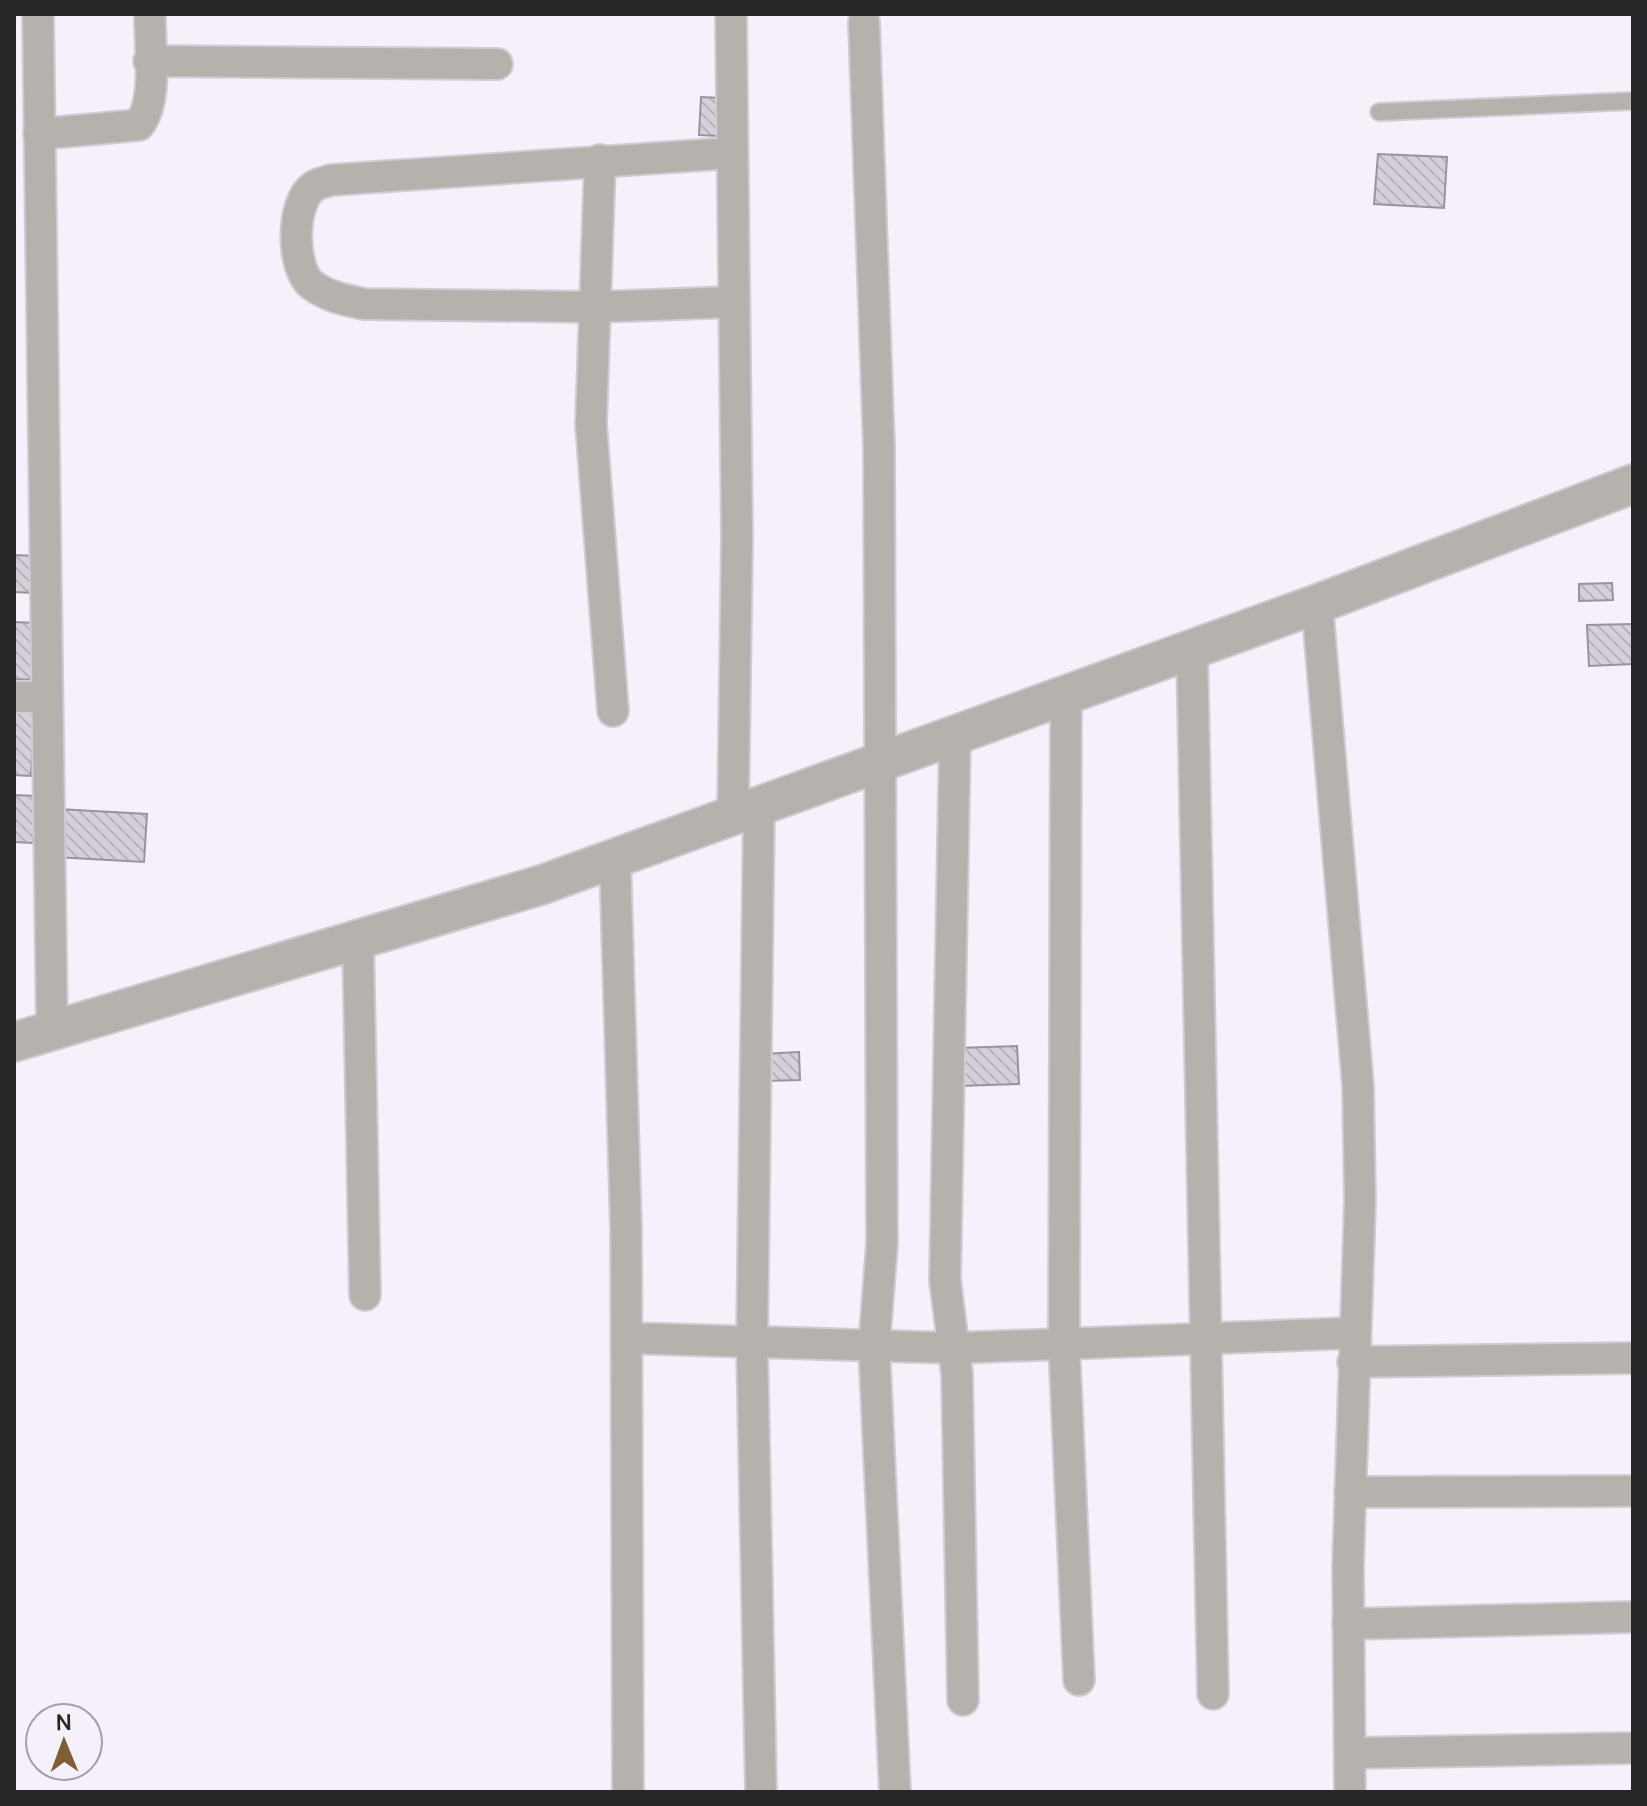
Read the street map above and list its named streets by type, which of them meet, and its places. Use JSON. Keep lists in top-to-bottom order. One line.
{"north":"top"}
